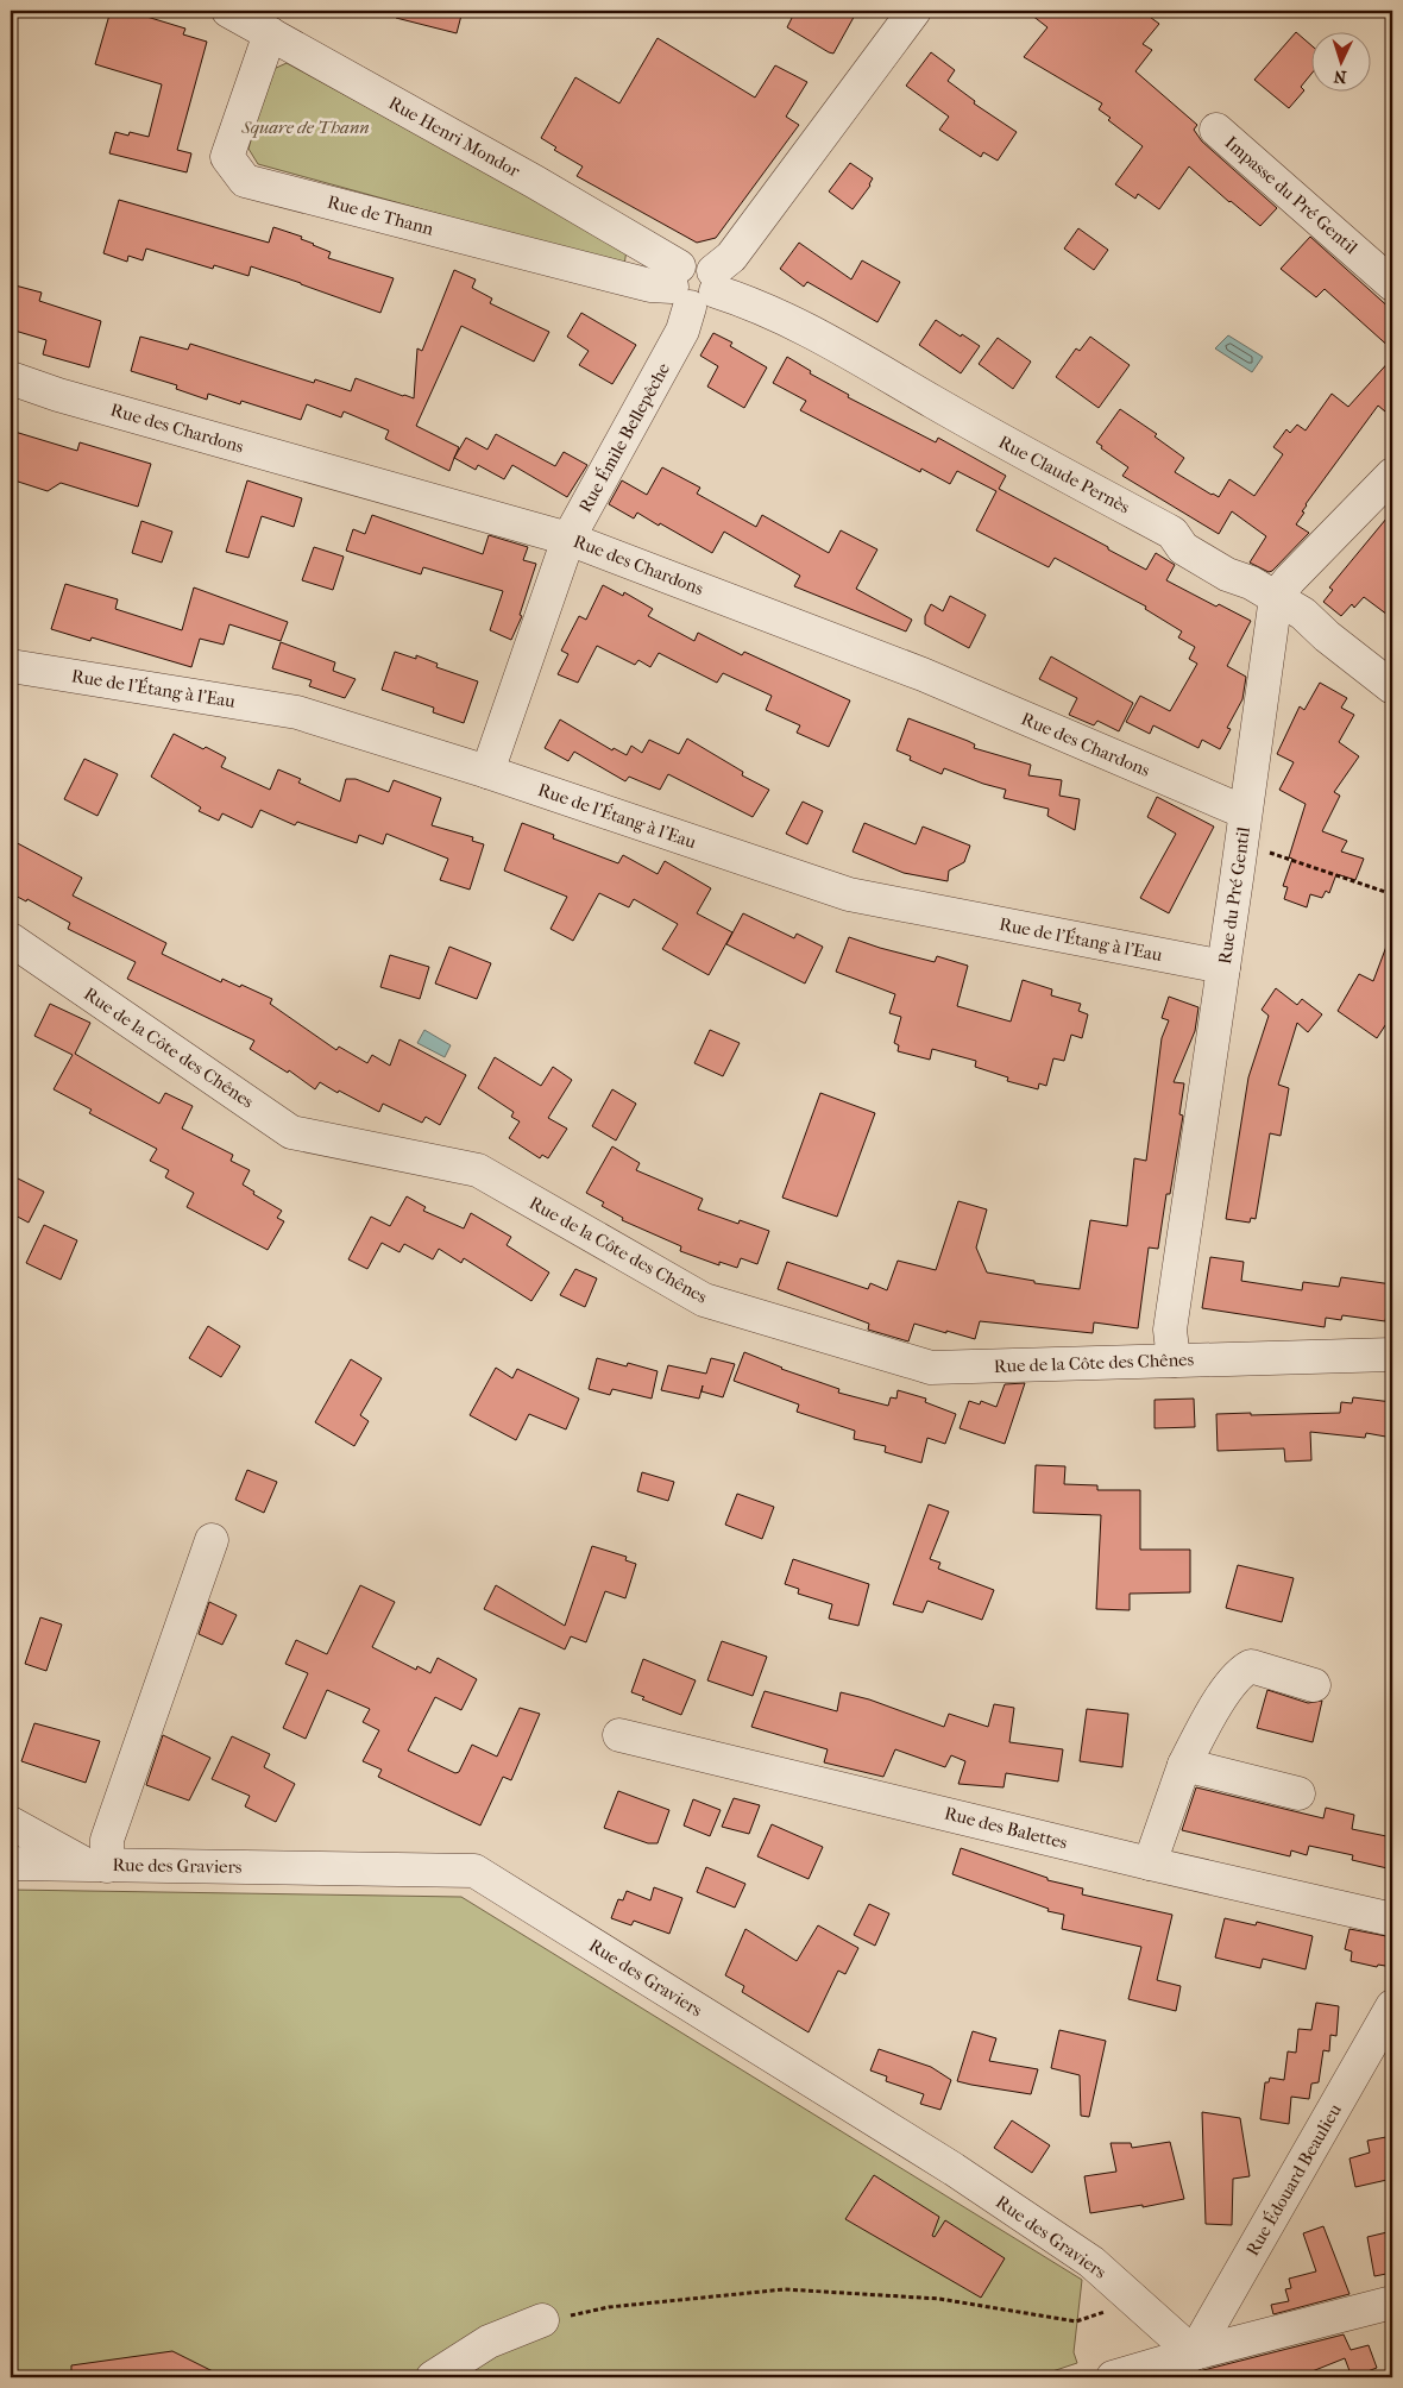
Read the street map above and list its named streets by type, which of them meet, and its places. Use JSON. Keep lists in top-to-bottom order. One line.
{"streets":{"street":["Rue Henri Mondor","Impasse du Pré Gentil","Rue de Thann","Rue des Chardons","Rue Émile Bellepêche","Rue Claude Pernès","Rue de l'Étang à l'Eau","Rue du Pré Gentil","Rue de la Côte des Chênes","Rue des Balettes","Rue des Graviers","Rue Édouard Beaulieu"]},"crossings":[["Rue Henri Mondor","Rue de Thann"],["Rue Henri Mondor","Rue Émile Bellepêche"],["Rue Henri Mondor","Rue Claude Pernès"],["Rue de Thann","Rue Émile Bellepêche"],["Rue de Thann","Rue Claude Pernès"],["Rue des Chardons","Rue Émile Bellepêche"],["Rue des Chardons","Rue du Pré Gentil"],["Rue Émile Bellepêche","Rue Claude Pernès"],["Rue Émile Bellepêche","Rue de l'Étang à l'Eau"],["Rue Claude Pernès","Rue du Pré Gentil"],["Rue de l'Étang à l'Eau","Rue du Pré Gentil"],["Rue du Pré Gentil","Rue de la Côte des Chênes"],["Rue des Graviers","Rue Édouard Beaulieu"]],"parks":["Square de Thann"],"north":"bottom"}
